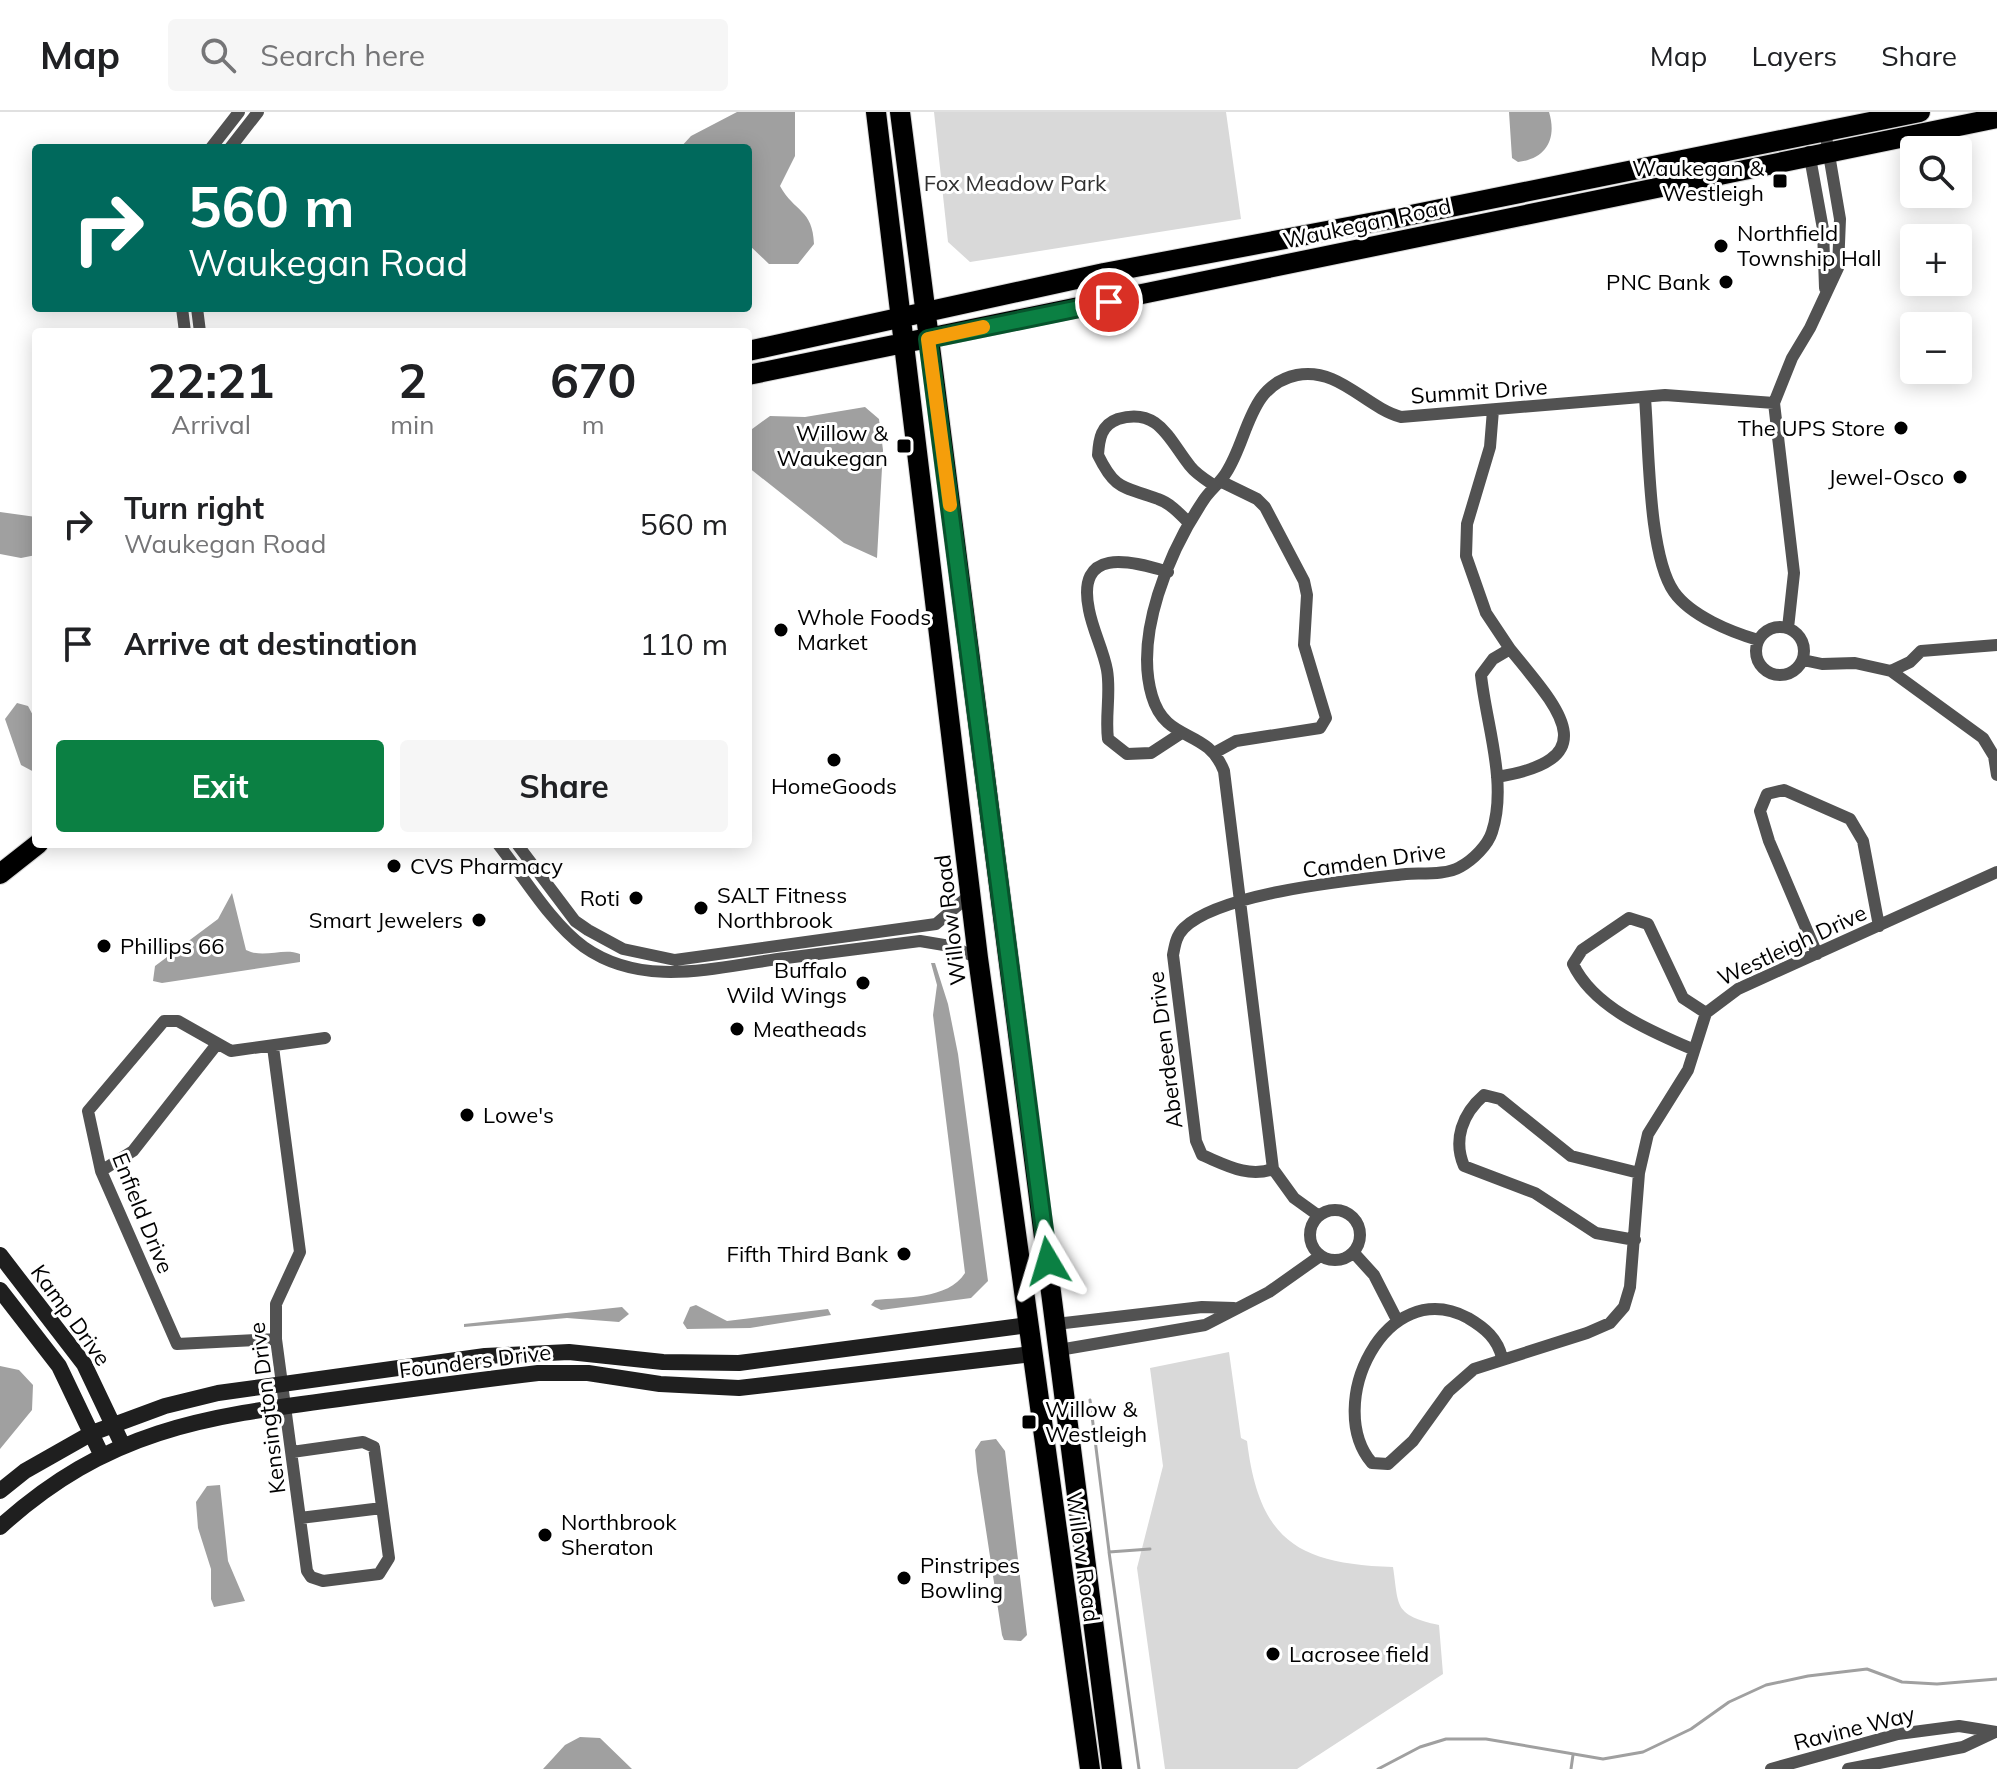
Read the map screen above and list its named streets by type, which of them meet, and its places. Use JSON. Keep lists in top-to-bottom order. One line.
{"streets":{"main road":["Waukegan Road","Willow Road","Kamp Drive","Founders Drive"],"street":["Summit Drive","Camden Drive","Westleigh Drive","Aberdeen Drive","Enfield Drive","Kensington Drive","Ravine Way"]},"crossings":[["Waukegan Road","Willow Road"],["Camden Drive","Aberdeen Drive"],["Willow Road","Founders Drive"],["Enfield Drive","Kensington Drive"],["Kamp Drive","Founders Drive"],["Founders Drive","Kensington Drive"]],"parks":["Fox Meadow Park"],"places":{"transit":["Waukegan & Westleigh","Willow & Waukegan","Willow & Westleigh"],"other":["Northfield Township Hall","PNC Bank","The UPS Store","Jewel-Osco","Whole Foods Market","HomeGoods","CVS Pharmacy","Roti","SALT Fitness Northbrook","Smart Jewelers","Phillips 66","Buffalo Wild Wings","Meatheads","Lowe's","Fifth Third Bank","Northbrook Sheraton","Pinstripes Bowling","Lacrosee field"]},"page":{"header":"Map","search":"Search here","nav":["Map","Layers","Share"],"map_buttons":["+","−"],"turn":["560 m","Waukegan Road"],"eta":["22:21","Arrival","2","min","670","m"],"list":[{"name":"Turn right","note":"Waukegan Road","value":"560 m"},{"name":"Arrive at destination","value":"110 m"}],"buttons":["Exit","Share"]}}
